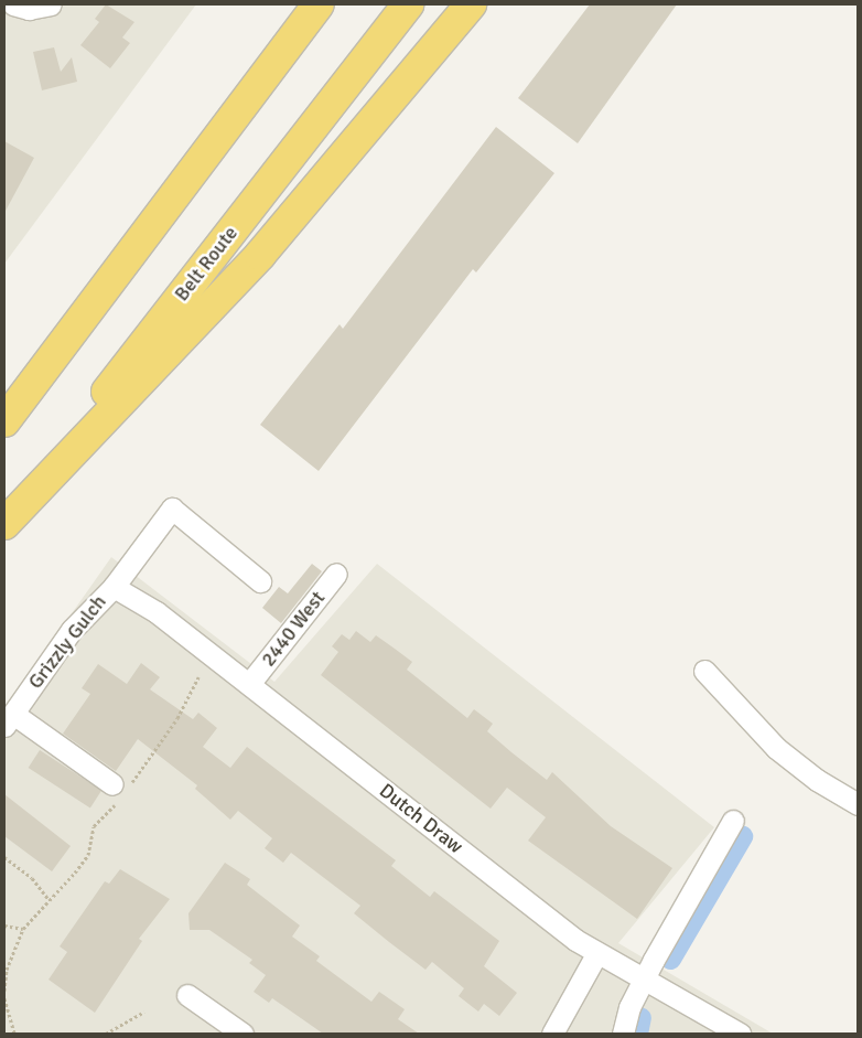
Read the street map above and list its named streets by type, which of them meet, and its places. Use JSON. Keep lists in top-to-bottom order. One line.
{"streets":{"highway":["Belt Route"],"street":["2440 West","Grizzly Gulch","Dutch Draw"]},"crossings":[["2440 West","Dutch Draw"],["Grizzly Gulch","Dutch Draw"]]}
